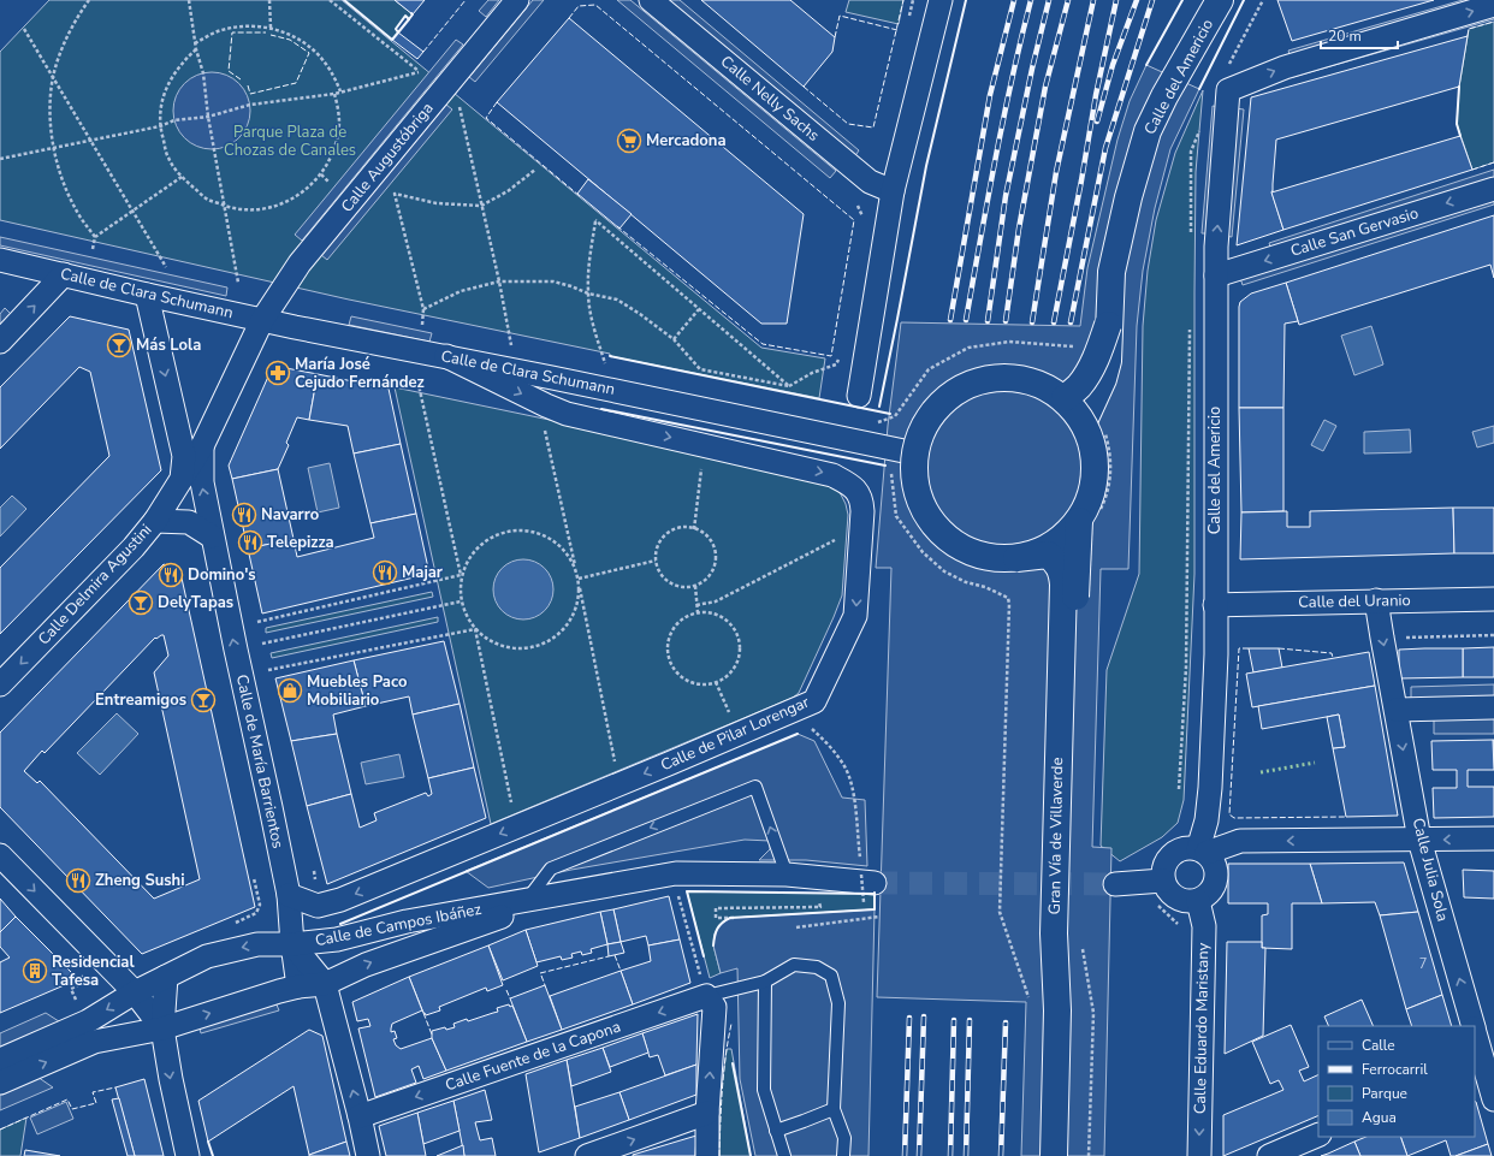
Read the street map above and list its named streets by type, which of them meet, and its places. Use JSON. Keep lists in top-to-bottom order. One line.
{"streets":{"street":["Calle del Americio","Calle Nelly Sachs","Calle Augustóbriga","Calle San Gervasio","Calle de Clara Schumann","Calle Delmira Agustini","Calle del Uranio","Calle de Pilar Lorengar","Calle de María Barrientos","Gran Vía de Villaverde","Calle Julia Sola","Calle de Campos Ibáñez","Calle Eduardo Maristany","Calle Fuente de la Capona"]},"crossings":[["Calle del Americio","Calle San Gervasio"],["Calle del Americio","Calle del Uranio"],["Calle del Americio","Calle Eduardo Maristany"],["Calle Augustóbriga","Calle de Clara Schumann"],["Calle Augustóbriga","Calle Delmira Agustini"],["Calle de Clara Schumann","Calle Delmira Agustini"],["Calle de Clara Schumann","Calle de Pilar Lorengar"],["Calle de Clara Schumann","Calle de María Barrientos"],["Calle Delmira Agustini","Calle de María Barrientos"],["Calle del Uranio","Calle Julia Sola"],["Calle de Pilar Lorengar","Calle de María Barrientos"],["Calle de María Barrientos","Calle de Campos Ibáñez"],["Calle de Campos Ibáñez","Calle Fuente de la Capona"]],"one_way":["Calle Delmira Agustini","Calle Eduardo Maristany"],"parks":["Parque Plaza de Chozas de Canales"],"places":{"supermarket":["Mercadona"],"bar":["Más Lola","DelyTapas","Entreamigos"],"pharmacy":["María José Cejudo Fernández"],"restaurant":["Navarro","Telepizza","Majar","Domino's","Zheng Sushi"],"shop":["Muebles Paco Mobiliario"],"building":["Residencial Tafesa"]},"house_numbers":["7"],"legend":["Calle","Ferrocarril","Parque","Agua"],"scale_bar":"20 m"}
